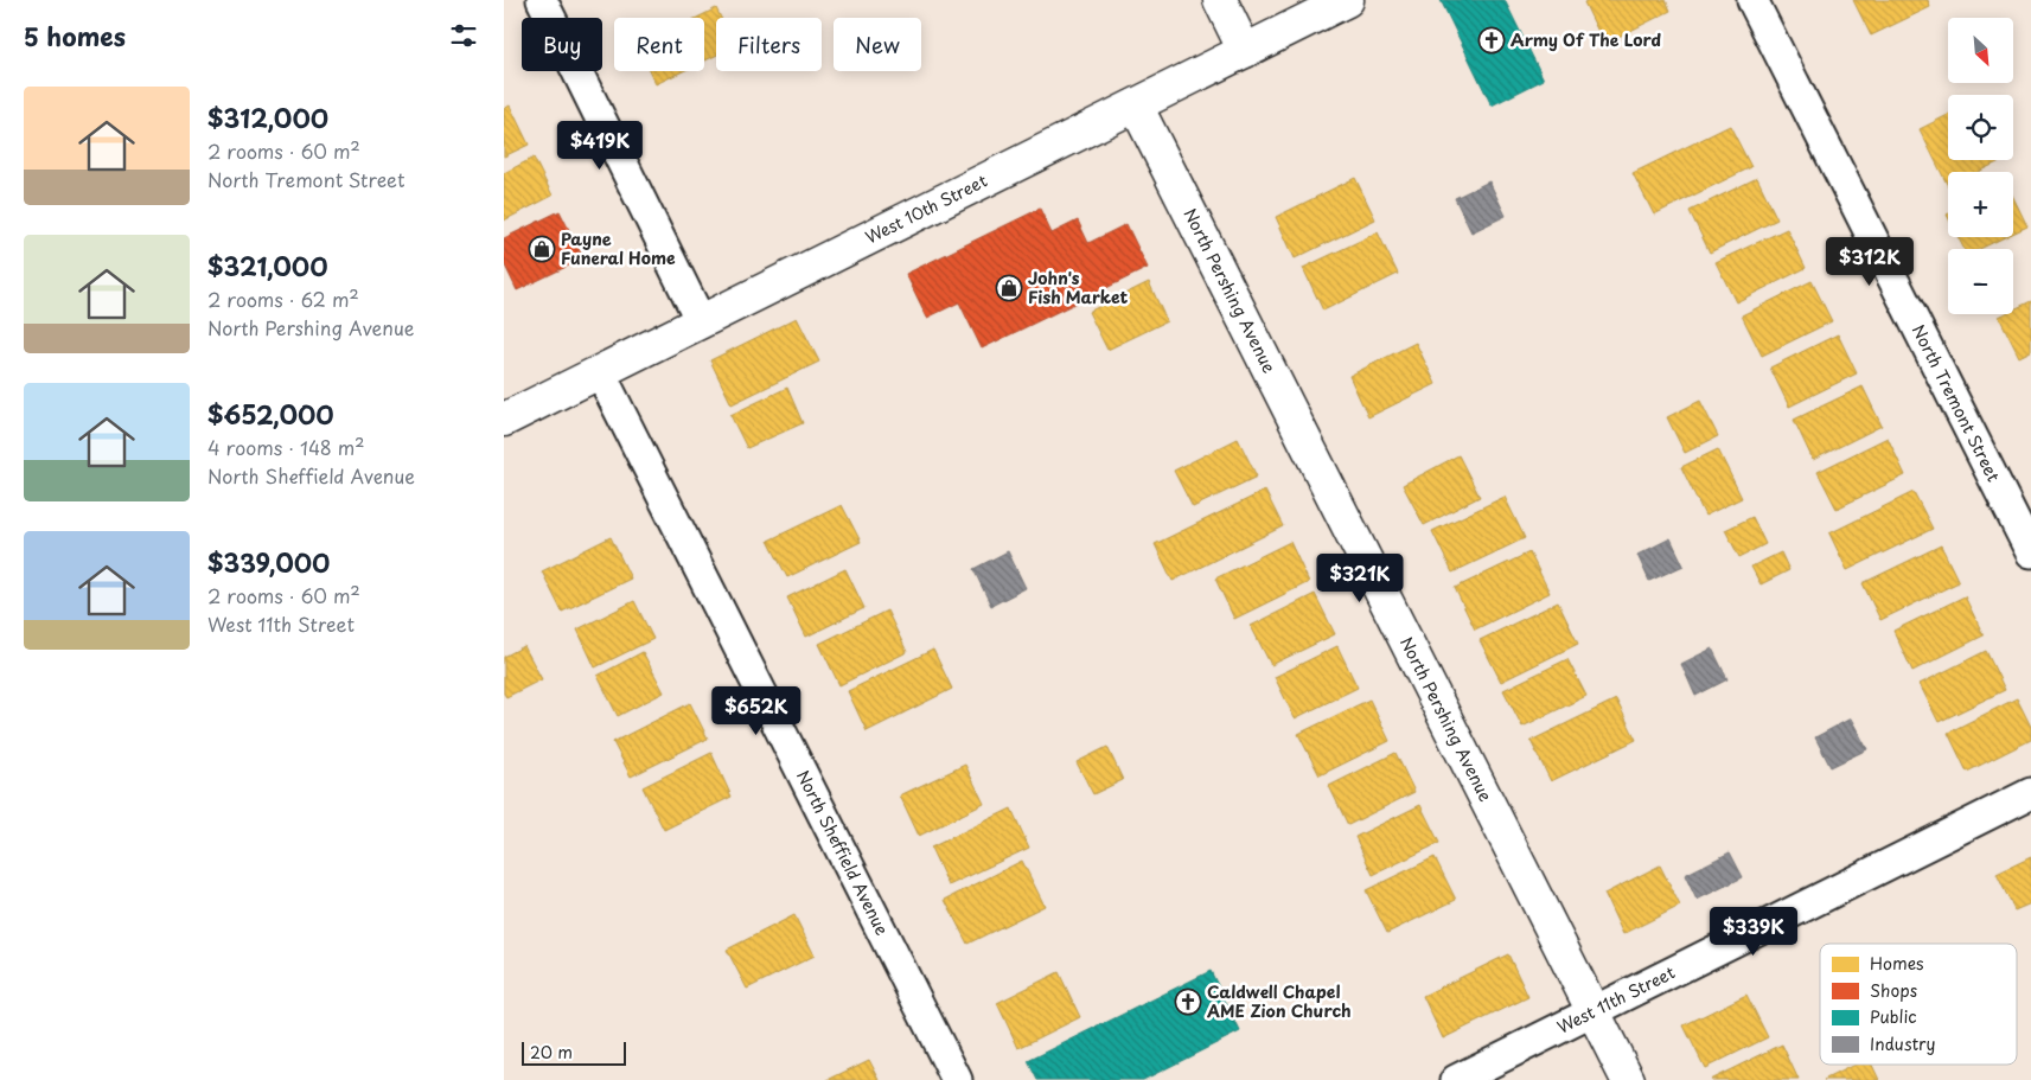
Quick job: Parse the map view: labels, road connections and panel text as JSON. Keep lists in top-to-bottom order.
{
  "streets": {
    "street": [
      "West 10th Street",
      "North Pershing Avenue",
      "North Tremont Street",
      "North Sheffield Avenue",
      "West 11th Street"
    ]
  },
  "crossings": [
    ["West 10th Street", "North Pershing Avenue"],
    ["West 10th Street", "North Sheffield Avenue"],
    ["North Pershing Avenue", "West 11th Street"]
  ],
  "places": {
    "church": ["Army Of The Lord", "Caldwell Chapel AME Zion Church"],
    "shop": ["Payne Funeral Home", "John's Fish Market"]
  },
  "legend": [
    "Homes",
    "Shops",
    "Public",
    "Industry"
  ],
  "scale_bar": "20 m",
  "north": "bottom right",
  "page": {
    "heading": "5 homes",
    "map_buttons": ["+", "−"],
    "chip": [
      "Buy",
      "Rent",
      "Filters",
      "New"
    ],
    "list": [
      {
        "name": "$312,000",
        "note": "2 rooms · 60 m² · North Tremont Street"
      },
      {
        "name": "$321,000",
        "note": "2 rooms · 62 m² · North Pershing Avenue"
      },
      {
        "name": "$652,000",
        "note": "4 rooms · 148 m² · North Sheffield Avenue"
      },
      {
        "name": "$339,000",
        "note": "2 rooms · 60 m² · West 11th Street"
      }
    ],
    "price": [
      "$419K",
      "$312K",
      "$321K",
      "$652K",
      "$339K"
    ],
    "scale": "20 m"
  }
}
